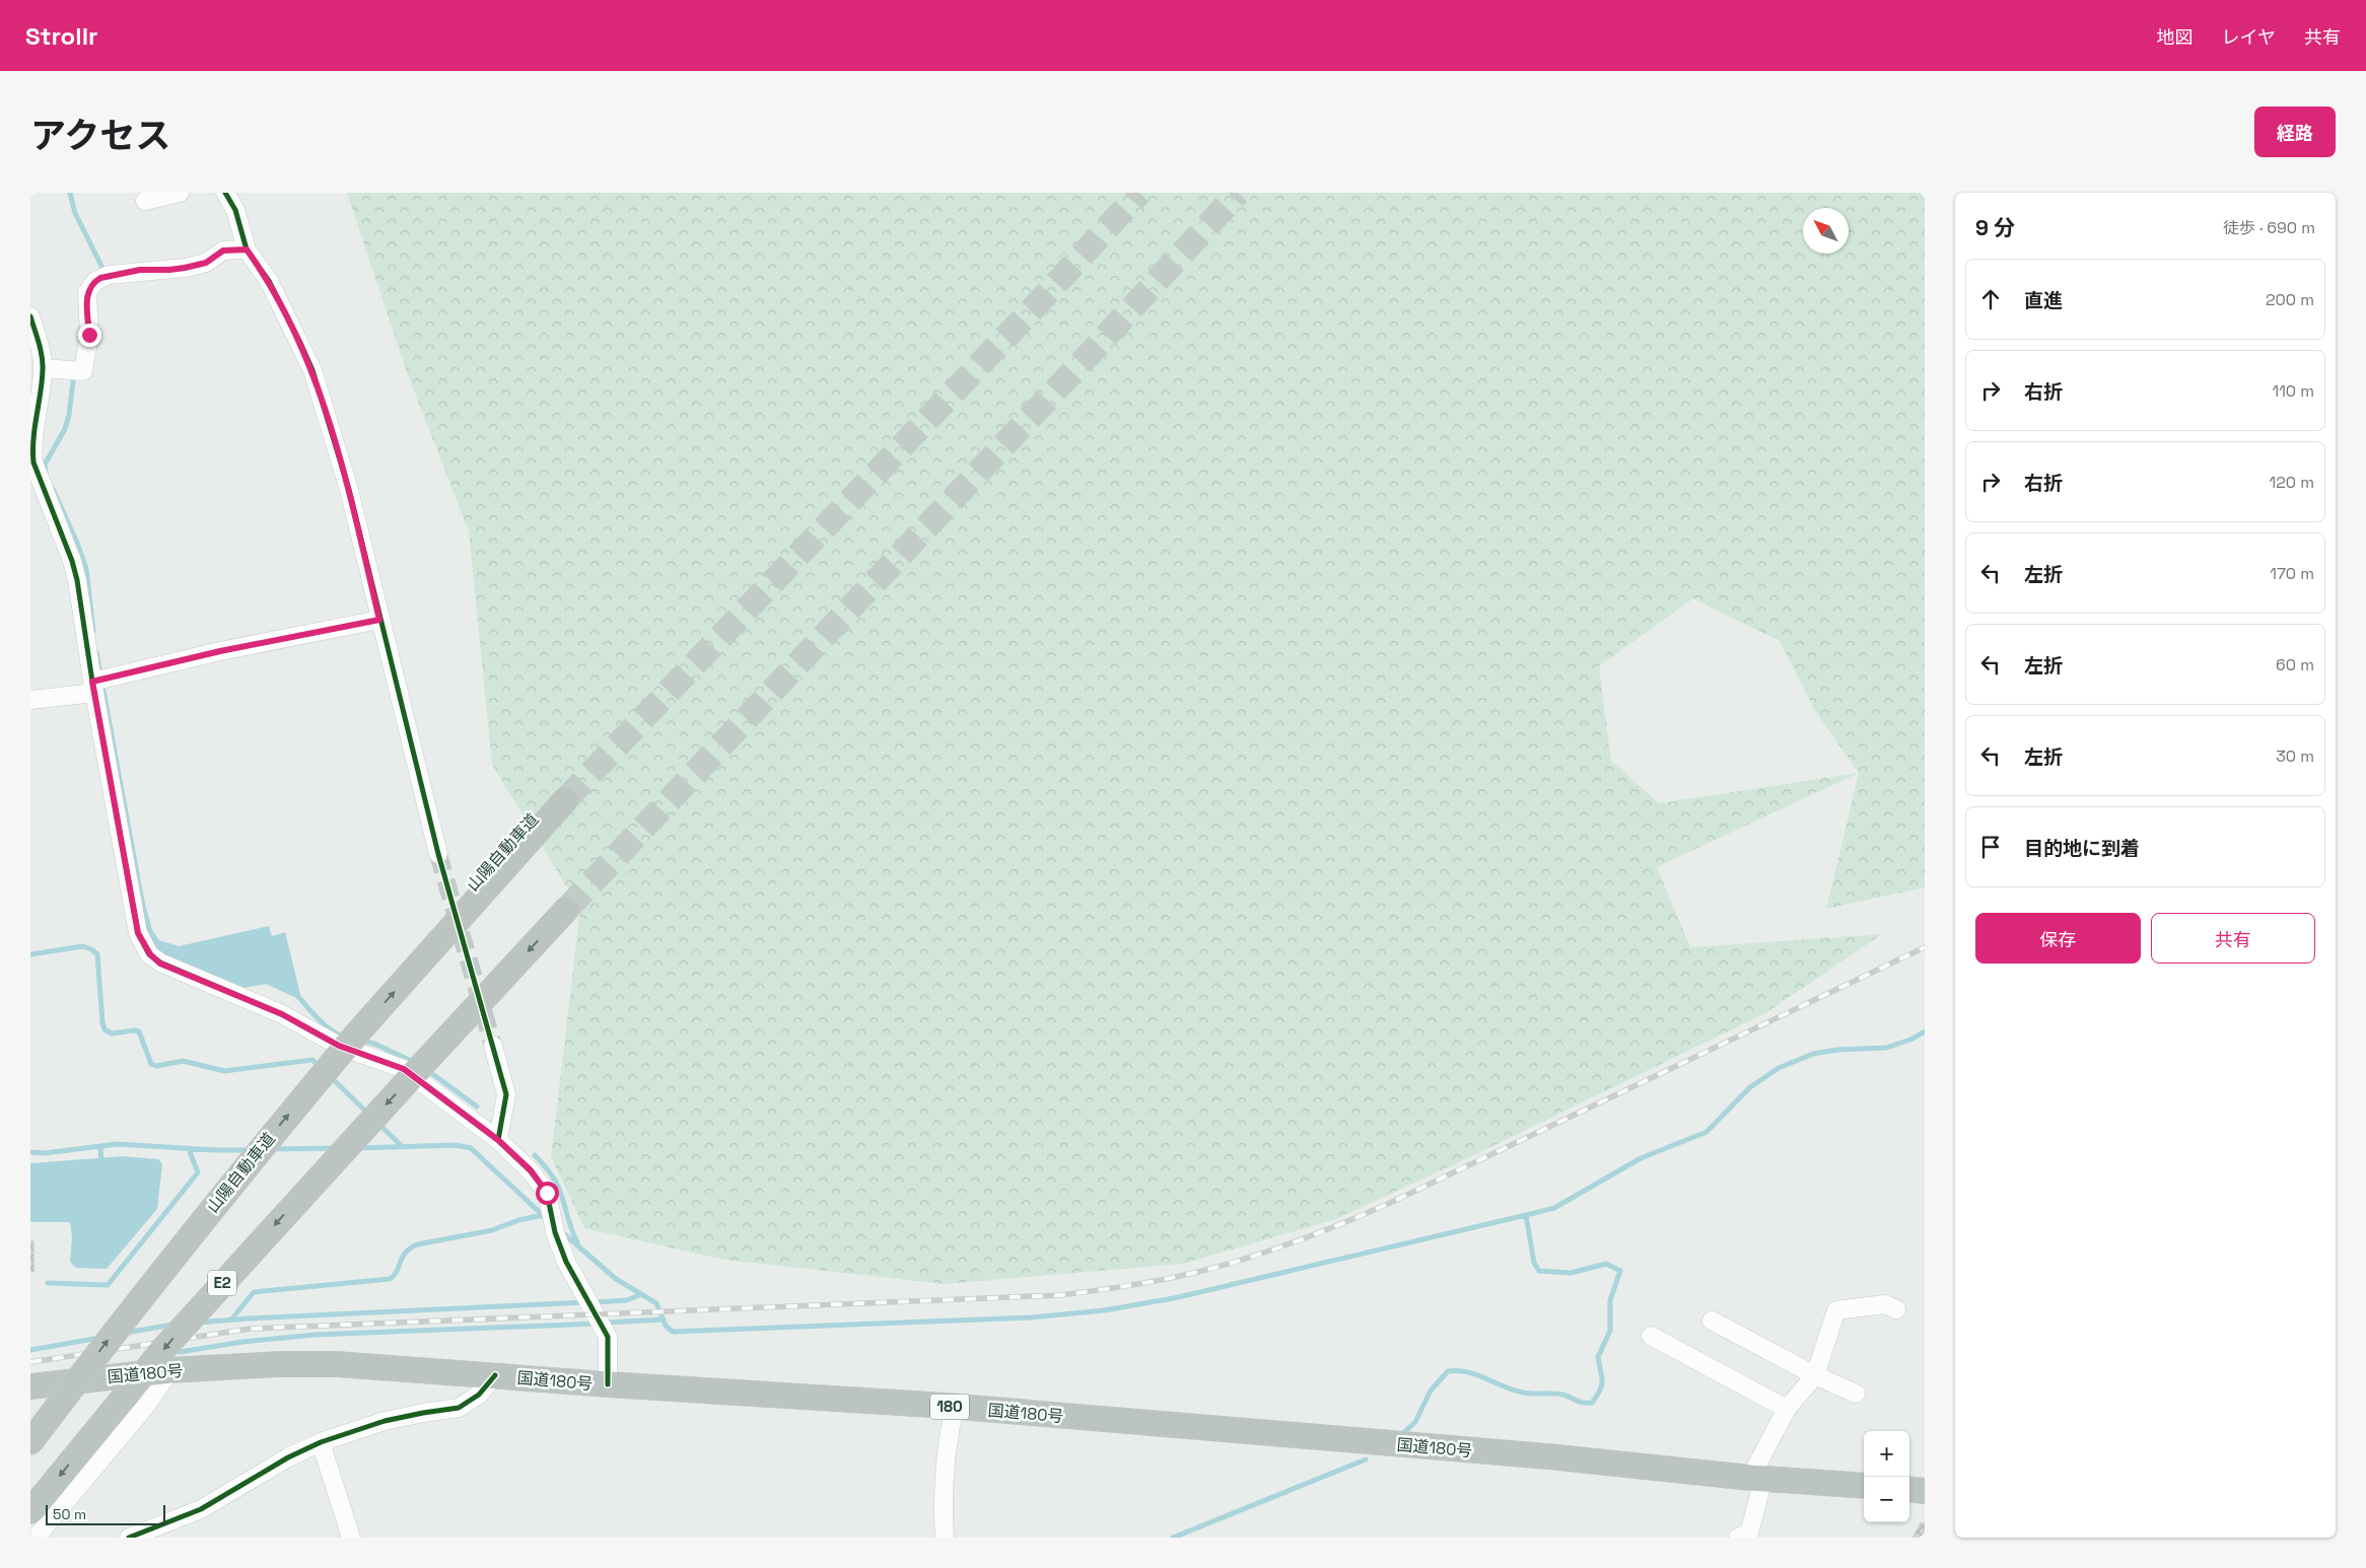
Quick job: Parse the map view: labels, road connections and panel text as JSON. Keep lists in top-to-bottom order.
{
  "streets": {
    "highway": [
      "山陽自動車道",
      "E2",
      "国道180号",
      "180"
    ]
  },
  "scale_bar": "50 m",
  "north": "top left",
  "page": {
    "header": "Strollr",
    "nav": ["地図", "レイヤ", "共有"],
    "title": "アクセス",
    "buttons": [
      "経路",
      ["保存", "共有"]
    ],
    "heading": ["9 分", "徒歩 · 690 m"],
    "list": [
      ["直進", "200 m"],
      ["右折", "110 m"],
      ["右折", "120 m"],
      ["左折", "170 m"],
      ["左折", "60 m"],
      ["左折", "30 m"],
      "目的地に到着"
    ],
    "map_buttons": ["+", "−"],
    "scale": "50 m"
  }
}
